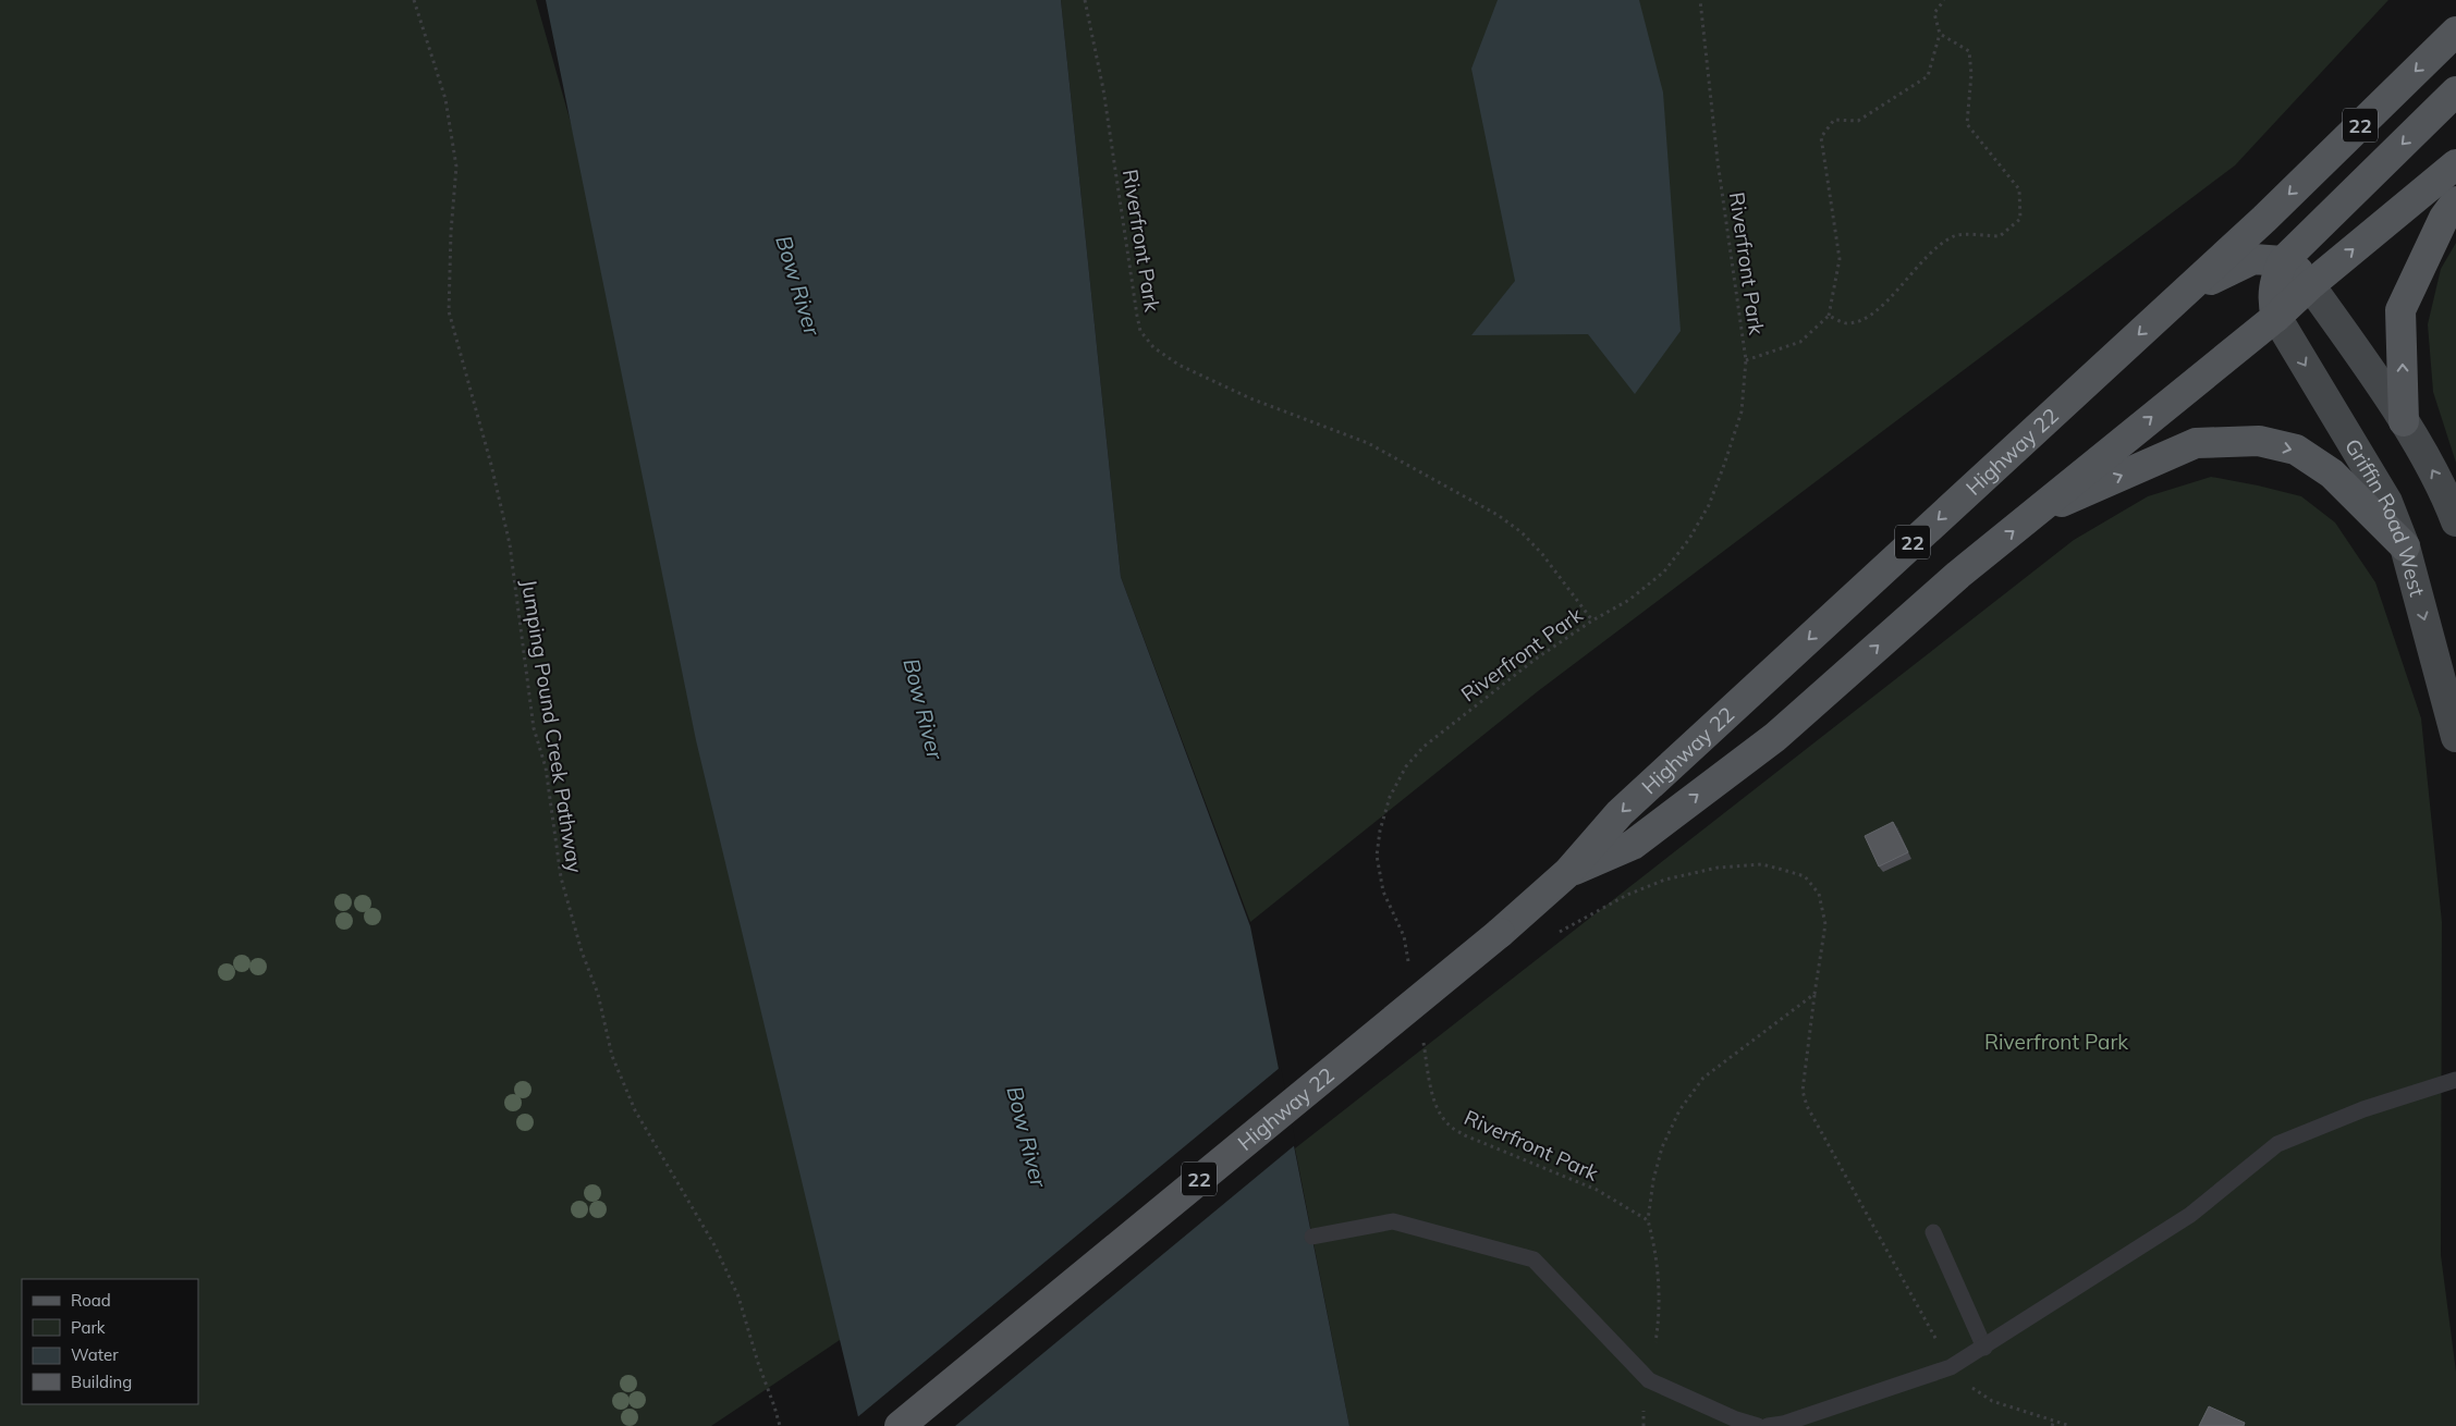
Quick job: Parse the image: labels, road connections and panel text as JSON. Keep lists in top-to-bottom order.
{
  "streets": {
    "main road": ["22", "Highway 22", "Griffin Road West"],
    "path": ["Riverfront Park", "Jumping Pound Creek Pathway"]
  },
  "crossings": [
    ["Highway 22", "Griffin Road West"]
  ],
  "water": ["Bow River"],
  "parks": ["Riverfront Park"],
  "legend": [
    "Road",
    "Park",
    "Water",
    "Building"
  ]
}
